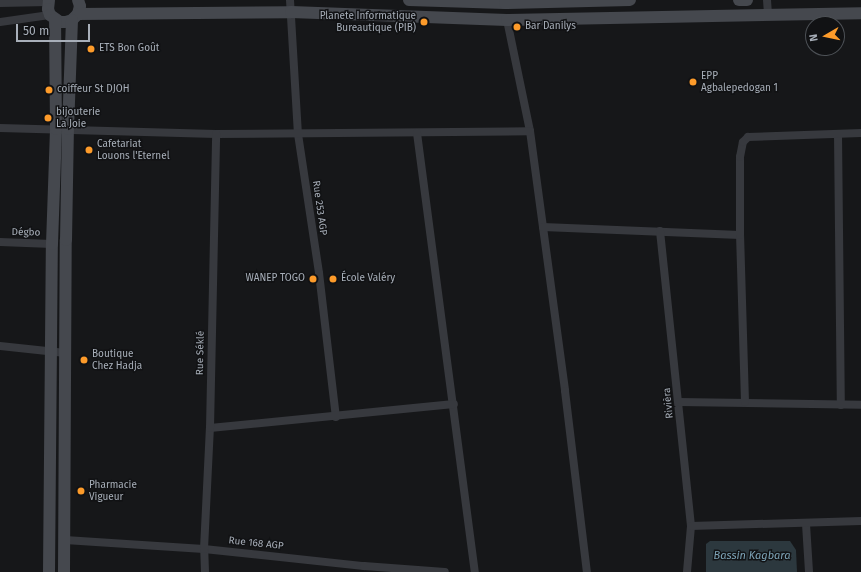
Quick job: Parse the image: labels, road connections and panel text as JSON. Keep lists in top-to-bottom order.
{
  "streets": {
    "street": [
      "Rue 253 AGP",
      "Dégbo",
      "Rue Séklé",
      "Rivièra",
      "Rue 168 AGP"
    ]
  },
  "crossings": [
    ["Rue Séklé", "Rue 168 AGP"]
  ],
  "water": ["Bassin Kagbara"],
  "places": [
    "Planete Informatique Bureautique (PIB)",
    "Bar Danilys",
    "ETS Bon Goût",
    "EPP Agbalepedogan 1",
    "coiffeur St DJOH",
    "bijouterie La Joie",
    "Cafetariat Louons l'Eternel",
    "WANEP TOGO",
    "École Valéry",
    "Boutique Chez Hadja",
    "Pharmacie Vigueur"
  ],
  "scale_bar": "50 m",
  "north": "left"
}
